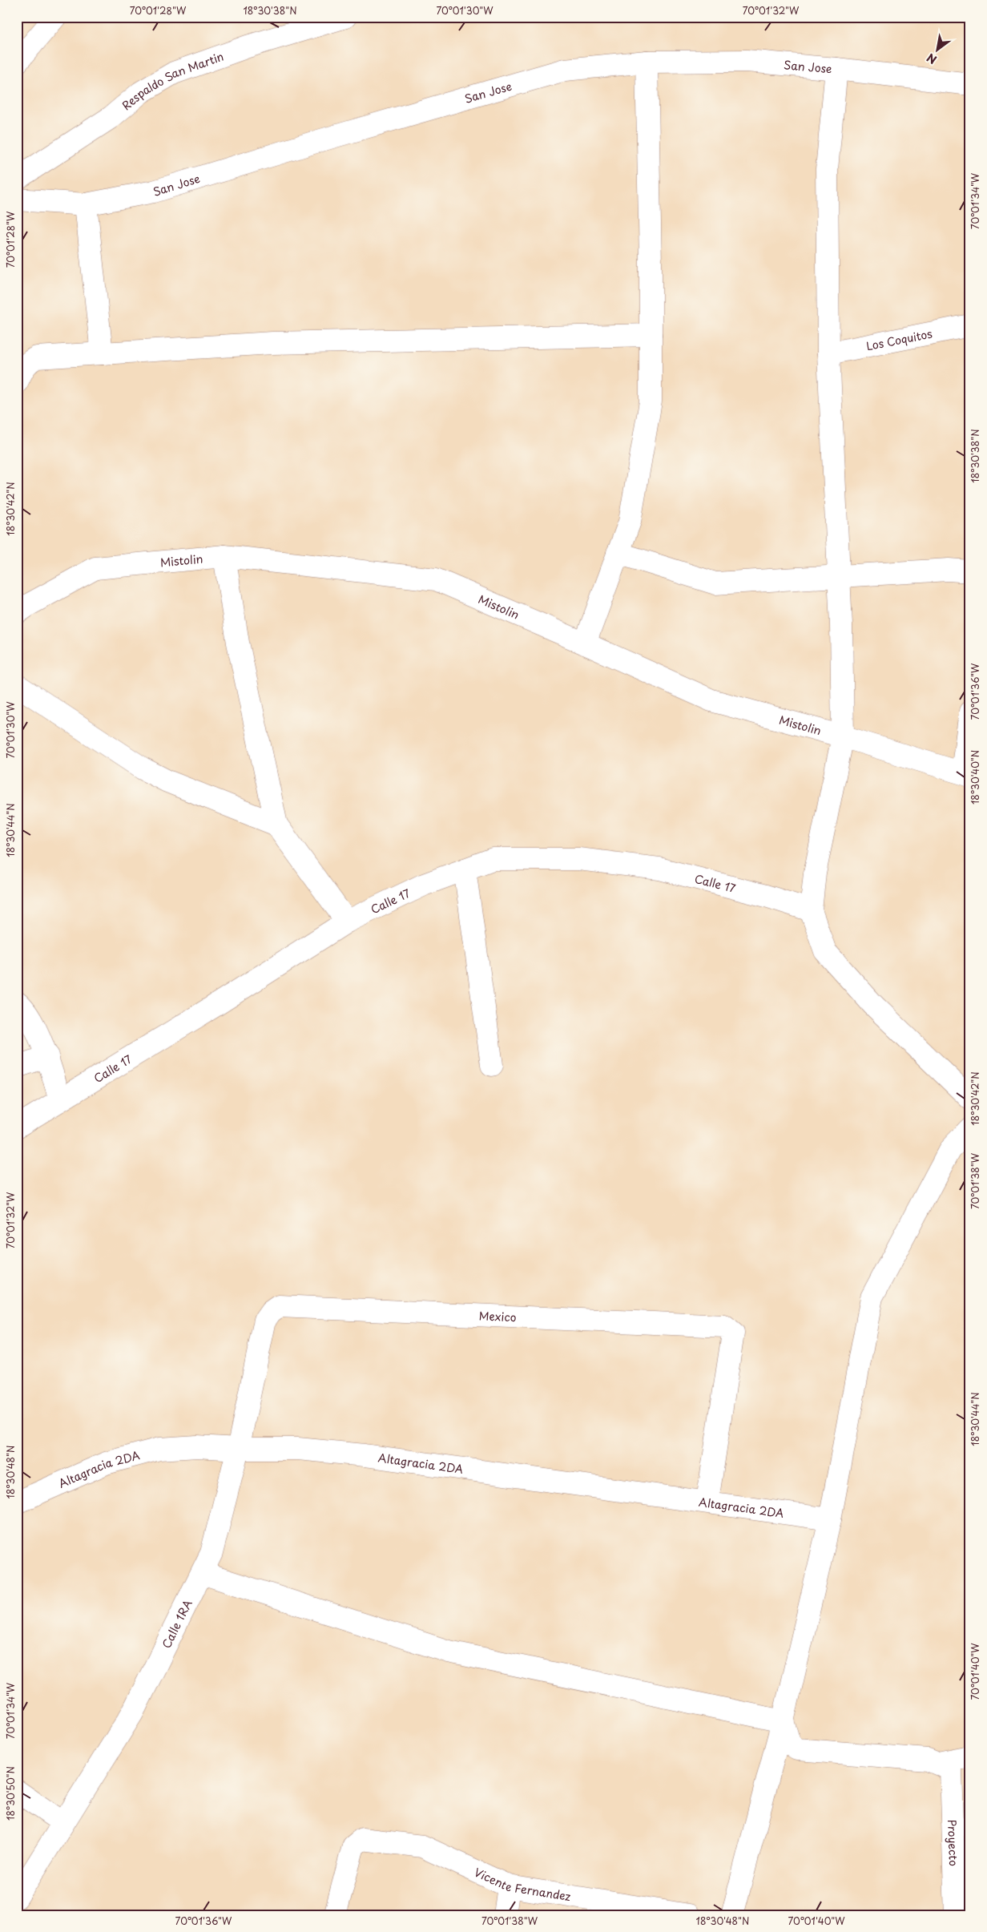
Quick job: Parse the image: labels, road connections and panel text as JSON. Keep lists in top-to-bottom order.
{
  "streets": {
    "street": [
      "San Jose",
      "Respaldo San Martin",
      "Los Coquitos",
      "Mistolin",
      "Calle 17",
      "Mexico",
      "Altagracia 2DA",
      "Calle 1RA",
      "Proyecto",
      "Vicente Fernandez"
    ]
  },
  "crossings": [
    ["Mexico", "Altagracia 2DA"],
    ["Mexico", "Calle 1RA"],
    ["Altagracia 2DA", "Calle 1RA"]
  ],
  "north": "bottom left",
  "coordinates": [
    "70°01'28\"W",
    "18°30'38\"N",
    "70°01'30\"W",
    "70°01'32\"W",
    "70°01'34\"W",
    "18°30'42\"N",
    "70°01'36\"W",
    "18°30'40\"N",
    "18°30'44\"N",
    "70°01'38\"W",
    "18°30'48\"N",
    "70°01'40\"W",
    "18°30'50\"N"
  ]
}
